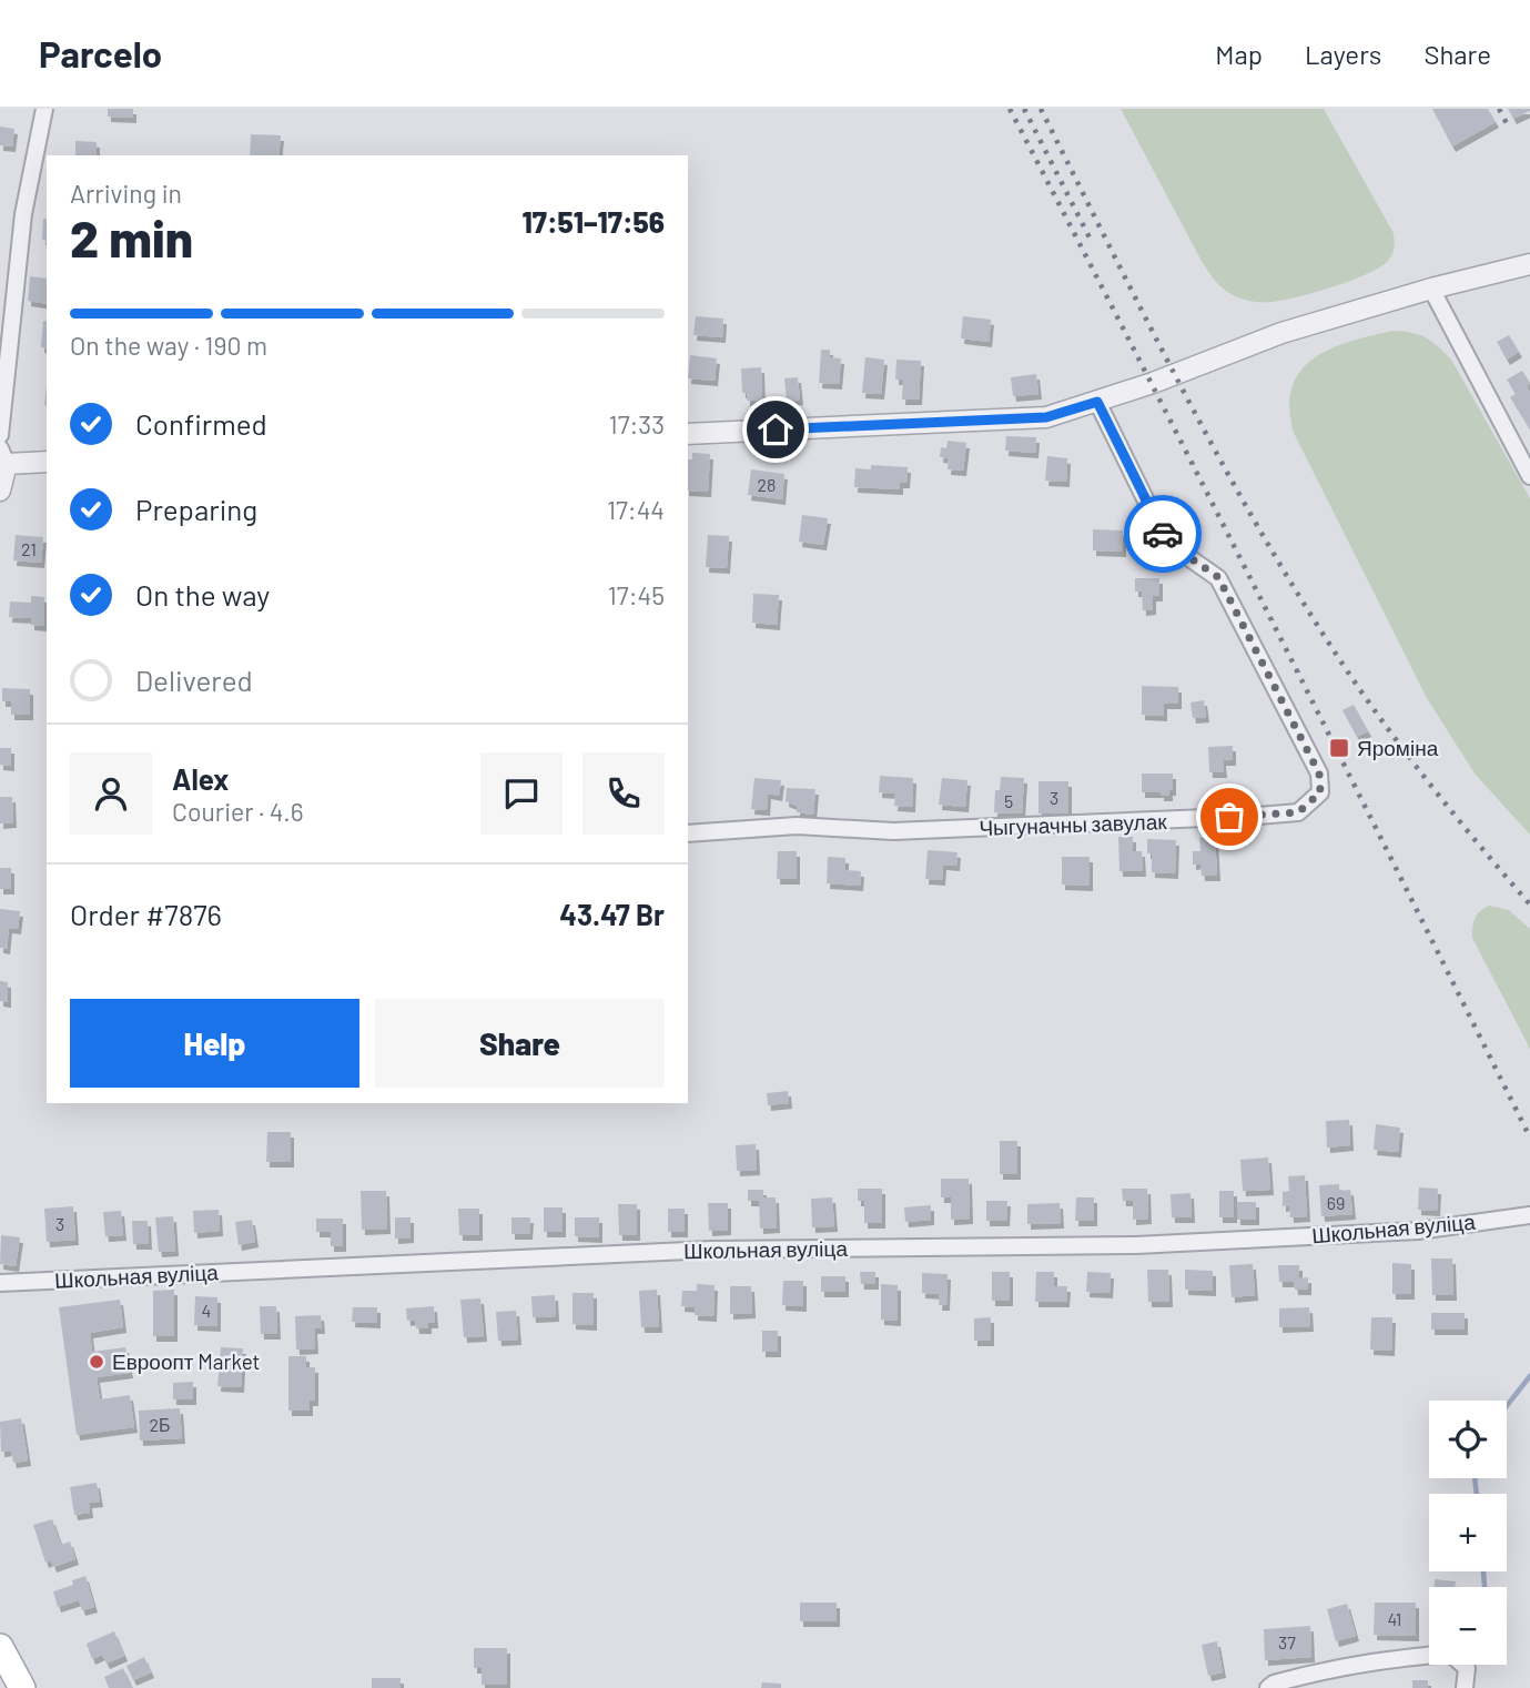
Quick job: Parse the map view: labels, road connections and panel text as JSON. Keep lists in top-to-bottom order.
{
  "streets": {
    "street": ["Чыгуначны завулак", "Школьная вуліца"]
  },
  "places": {
    "transit": ["Яроміна"],
    "other": ["Евроопт Market"]
  },
  "house_numbers": [
    "28",
    "21",
    "3",
    "5",
    "69",
    "3",
    "4",
    "2Б",
    "41",
    "37"
  ],
  "page": {
    "header": "Parcelo",
    "nav": ["Map", "Layers", "Share"],
    "heading": ["2 min", "Arriving in", "17:51–17:56"],
    "panel": [
      "Alex",
      "Courier · 4.6",
      "Order #7876",
      "43.47 Br"
    ],
    "bar": "On the way · 190 m",
    "list": [
      ["Confirmed", "17:33"],
      ["Preparing", "17:44"],
      ["On the way", "17:45"],
      "Delivered"
    ],
    "buttons": ["Help", "Share"],
    "map_buttons": ["+", "−"]
  }
}
